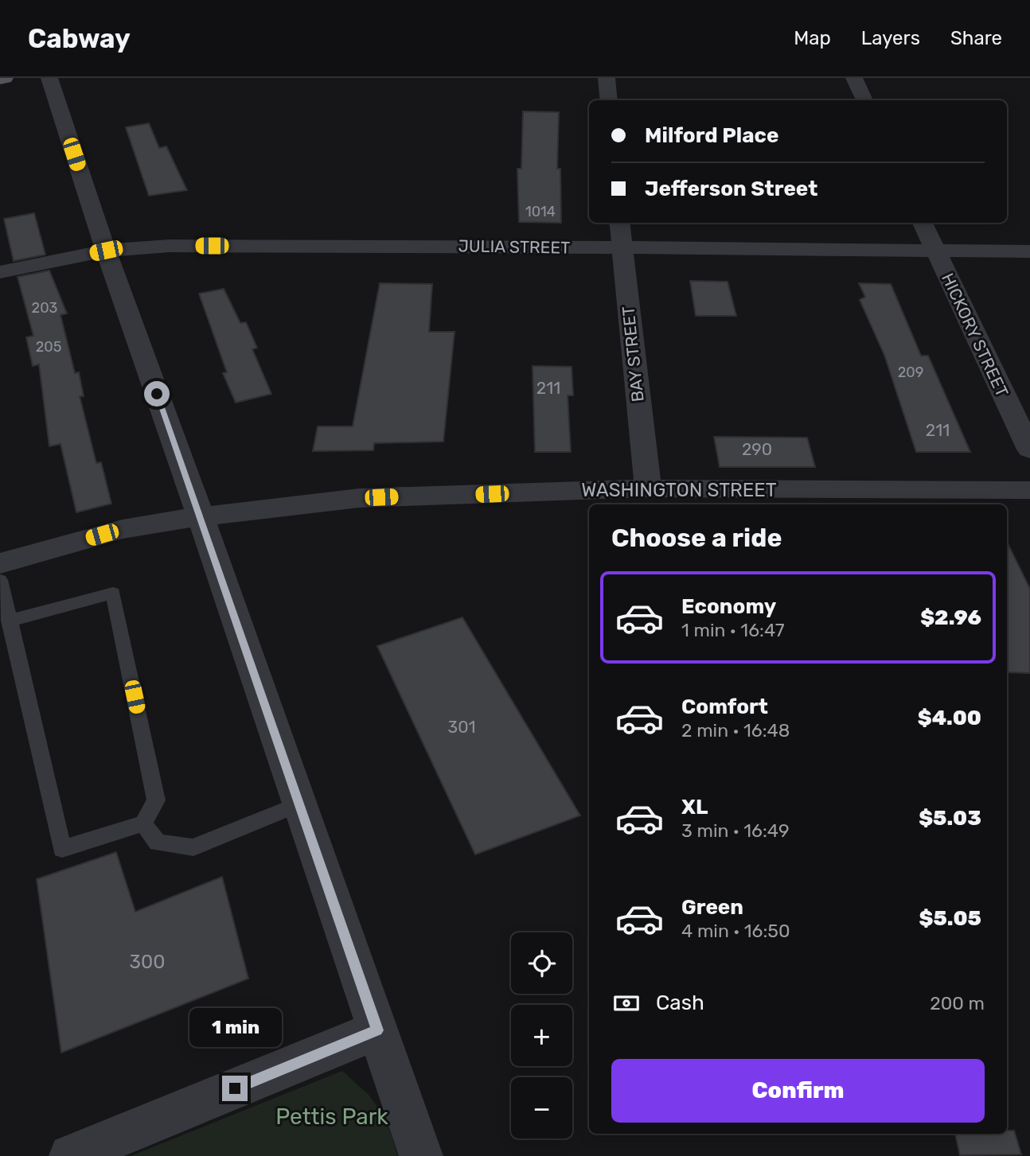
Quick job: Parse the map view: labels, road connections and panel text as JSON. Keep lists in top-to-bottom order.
{
  "streets": {
    "street": [
      "JULIA STREET",
      "HICKORY STREET",
      "BAY STREET",
      "WASHINGTON STREET"
    ]
  },
  "crossings": [
    ["JULIA STREET", "HICKORY STREET"],
    ["JULIA STREET", "BAY STREET"],
    ["BAY STREET", "WASHINGTON STREET"]
  ],
  "parks": ["Pettis Park"],
  "house_numbers": [
    "1014",
    "203",
    "205",
    "209",
    "211",
    "211",
    "290",
    "301",
    "300"
  ],
  "page": {
    "header": "Cabway",
    "nav": ["Map", "Layers", "Share"],
    "banner": ["Milford Place", "Jefferson Street"],
    "heading": "Choose a ride",
    "list": [
      {
        "name": "Economy",
        "note": "1 min · 16:47",
        "value": "$2.96"
      },
      {
        "name": "Comfort",
        "note": "2 min · 16:48",
        "value": "$4.00"
      },
      {
        "name": "XL",
        "note": "3 min · 16:49",
        "value": "$5.03"
      },
      {
        "name": "Green",
        "note": "4 min · 16:50",
        "value": "$5.05"
      }
    ],
    "map_buttons": ["+", "−"],
    "pay": ["Cash", "200 m"],
    "bubble": "1 min",
    "buttons": "Confirm"
  }
}
